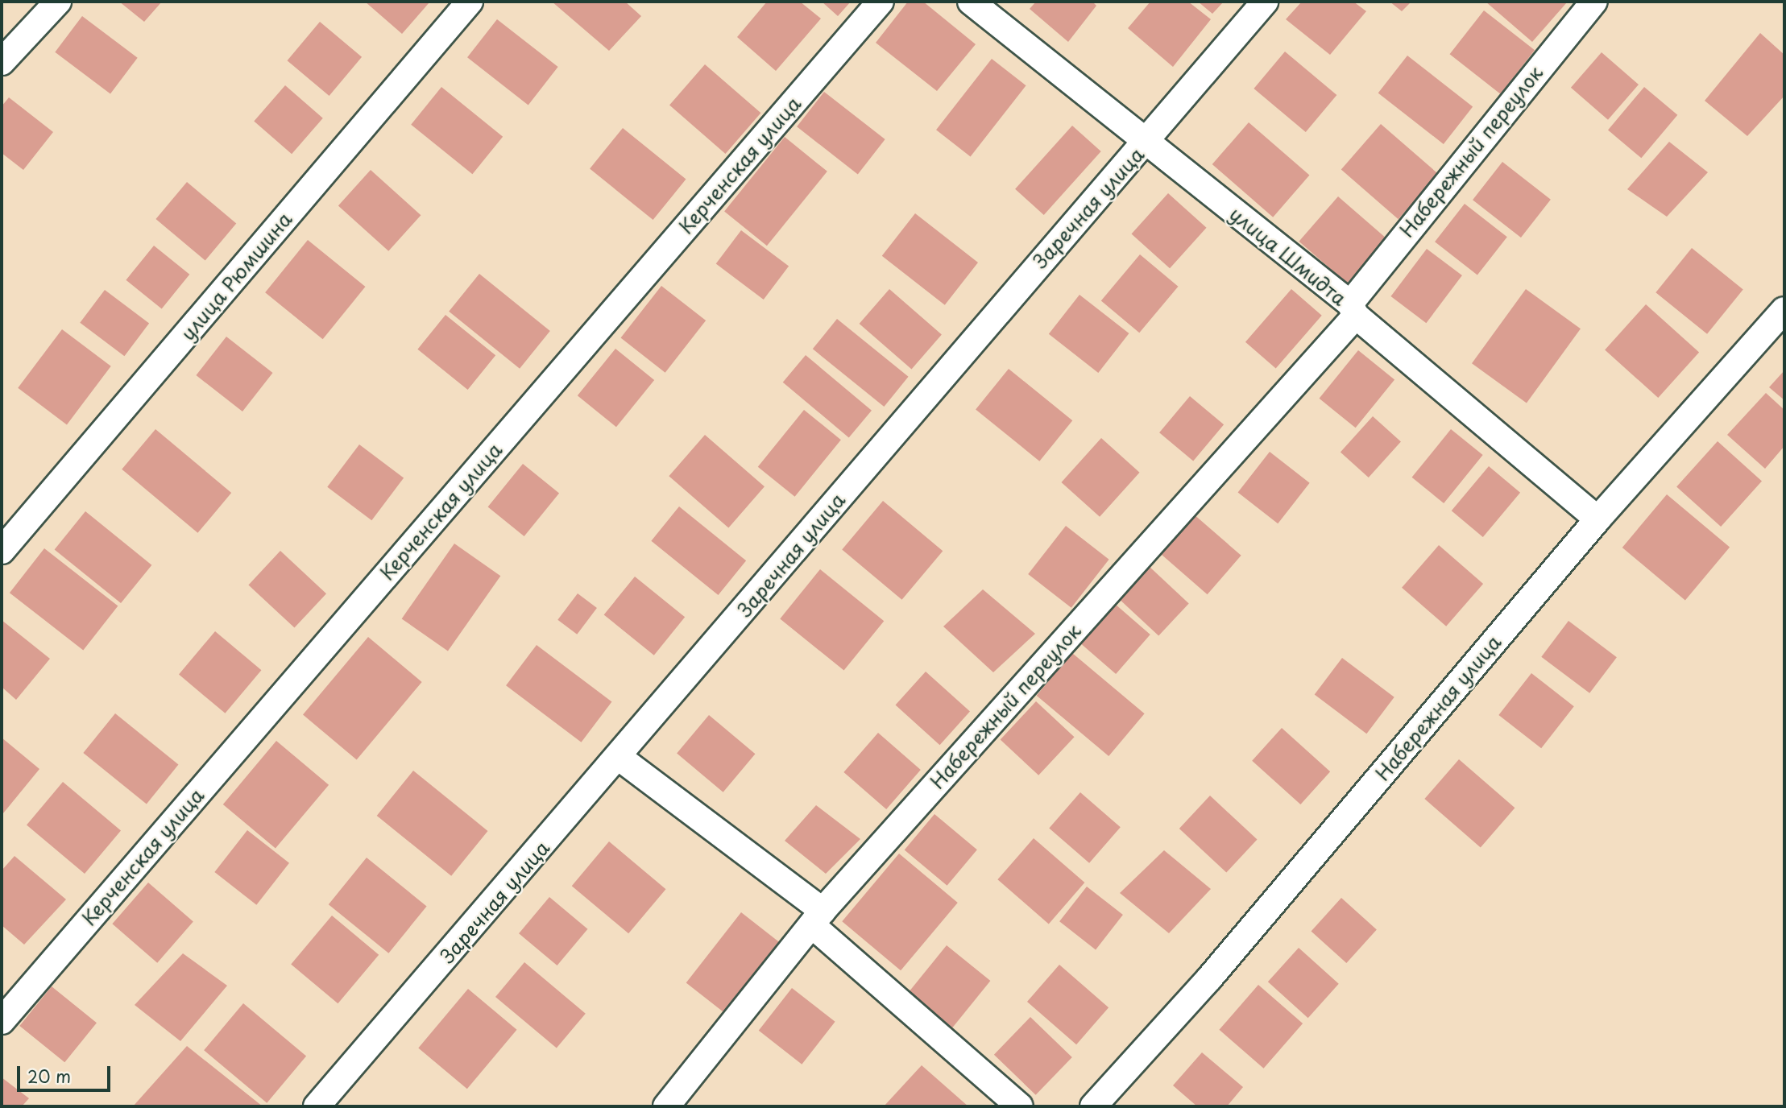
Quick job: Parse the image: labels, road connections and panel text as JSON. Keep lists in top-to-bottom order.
{
  "streets": {
    "street": [
      "Набережный переулок",
      "Керченская улица",
      "Заречная улица",
      "улица Шмидта",
      "улица Рюмшина",
      "Набережная улица"
    ]
  },
  "crossings": [
    ["Набережный переулок", "улица Шмидта"],
    ["Заречная улица", "улица Шмидта"],
    ["улица Шмидта", "Набережная улица"]
  ],
  "scale_bar": "20 m"
}
